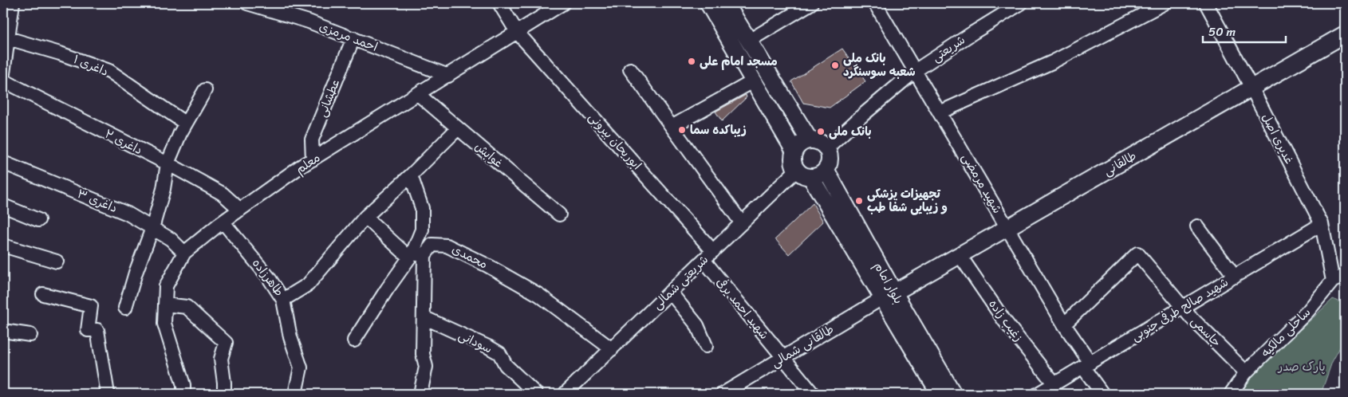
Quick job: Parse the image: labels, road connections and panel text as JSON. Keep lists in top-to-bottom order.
{
  "streets": {
    "main road": ["طالقانی", "بلوار امام"],
    "street": [
      "احمد مرمزی",
      "شریعتی",
      "داغری ۱",
      "عطشانی",
      "غدیری اصل",
      "ابوریحان بیرونی",
      "داغری ۲",
      "غوابش",
      "معلم",
      "شهید مرمضی",
      "داغری ۳",
      "محمدی",
      "طاهرزاده",
      "شریعتی شمالی",
      "شهید احمد یرفی",
      "شهید صالح طرفی جنوبی",
      "زغیب زاده",
      "جاسمی",
      "ساحلی مالکیه",
      "سودانی",
      "طالقانی شمالی"
    ]
  },
  "crossings": [
    ["احمد مرمزی", "عطشانی"],
    ["احمد مرمزی", "معلم"],
    ["شریعتی", "شهید مرمضی"],
    ["شریعتی", "شریعتی شمالی"],
    ["شریعتی", "بلوار امام"],
    ["عطشانی", "معلم"],
    ["غدیری اصل", "طالقانی"],
    ["غدیری اصل", "شهید صالح طرفی جنوبی"],
    ["غدیری اصل", "ساحلی مالکیه"],
    ["ابوریحان بیرونی", "معلم"],
    ["ابوریحان بیرونی", "شریعتی شمالی"],
    ["ابوریحان بیرونی", "شهید احمد یرفی"],
    ["داغری ۲", "معلم"],
    ["غوابش", "معلم"],
    ["غوابش", "طاهرزاده"],
    ["معلم", "داغری ۳"],
    ["معلم", "طاهرزاده"],
    ["طالقانی", "شهید مرمضی"],
    ["طالقانی", "بلوار امام"],
    ["طالقانی", "زغیب زاده"],
    ["طالقانی", "طالقانی شمالی"],
    ["شهید مرمضی", "شهید صالح طرفی جنوبی"],
    ["شهید مرمضی", "جاسمی"],
    ["محمدی", "شریعتی شمالی"],
    ["شریعتی شمالی", "بلوار امام"],
    ["شریعتی شمالی", "شهید احمد یرفی"],
    ["بلوار امام", "طالقانی شمالی"],
    ["شهید احمد یرفی", "طالقانی شمالی"],
    ["شهید صالح طرفی جنوبی", "زغیب زاده"],
    ["شهید صالح طرفی جنوبی", "جاسمی"],
    ["جاسمی", "ساحلی مالکیه"]
  ],
  "parks": ["پارک صدر"],
  "places": [
    "مسجد امام علی",
    "بانک ملی شعبه سوسنگرد",
    "زیباکده سما",
    "بانک ملی",
    "تجهیزات پزشکی و زیبایی شفا طب"
  ],
  "scale_bar": "50 m"
}
